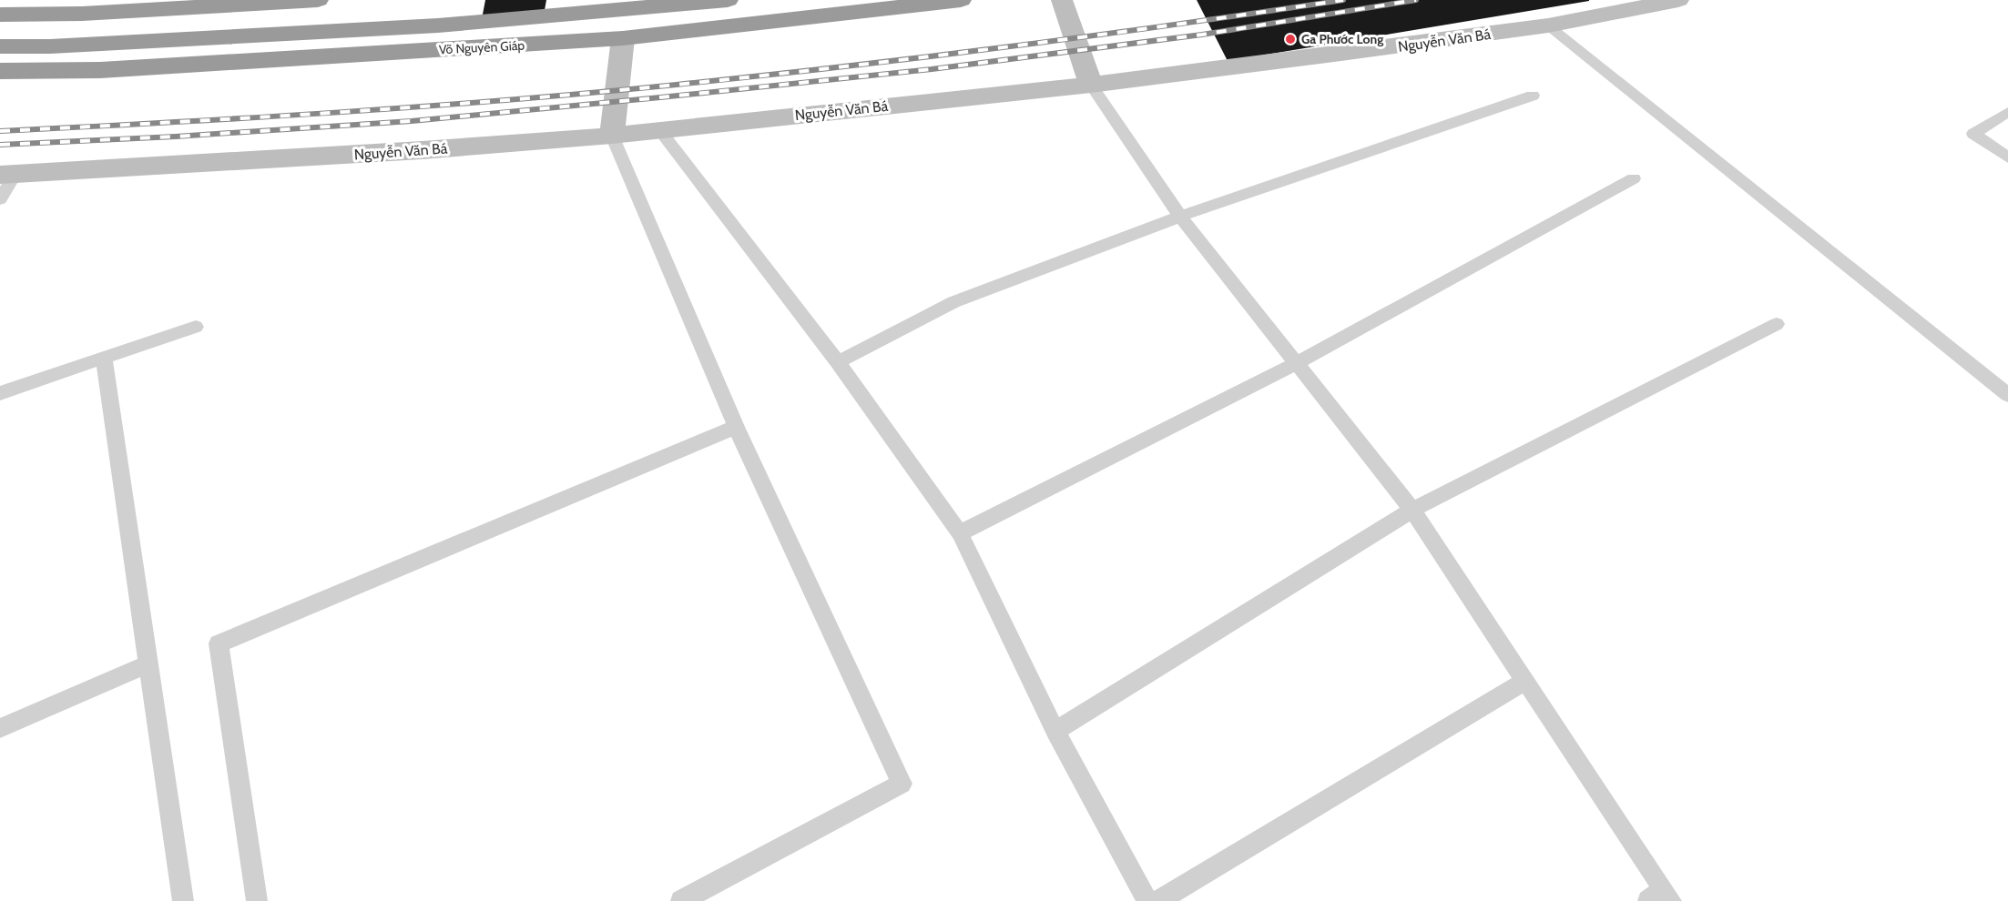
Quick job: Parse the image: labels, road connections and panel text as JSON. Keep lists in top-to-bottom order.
{
  "streets": {
    "highway": ["Võ Nguyên Giáp"],
    "main road": ["Nguyễn Văn Bá"]
  },
  "places": ["Ga Phước Long"]
}
